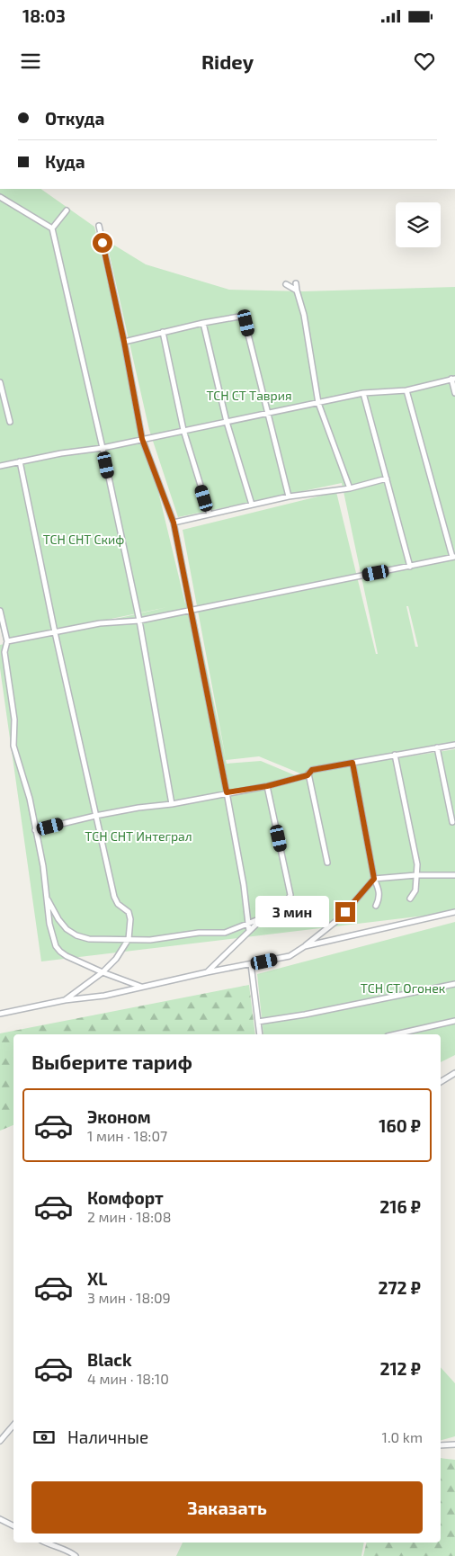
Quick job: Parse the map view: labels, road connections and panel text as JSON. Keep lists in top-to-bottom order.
{
  "parks": [
    "ТСН СТ Таврия",
    "ТСН СНТ Скиф",
    "ТСН СНТ Интеграл",
    "ТСН СТ Огонек"
  ],
  "page": {
    "status": "18:03",
    "header": "Ridey",
    "banner": ["Откуда", "Куда"],
    "bubble": "3 мин",
    "heading": "Выберите тариф",
    "list": [
      {
        "name": "Эконом",
        "note": "1 мин · 18:07",
        "value": "160 ₽"
      },
      {
        "name": "Комфорт",
        "note": "2 мин · 18:08",
        "value": "216 ₽"
      },
      {
        "name": "XL",
        "note": "3 мин · 18:09",
        "value": "272 ₽"
      },
      {
        "name": "Black",
        "note": "4 мин · 18:10",
        "value": "212 ₽"
      }
    ],
    "pay": ["Наличные", "1.0 km"],
    "buttons": "Заказать"
  }
}
